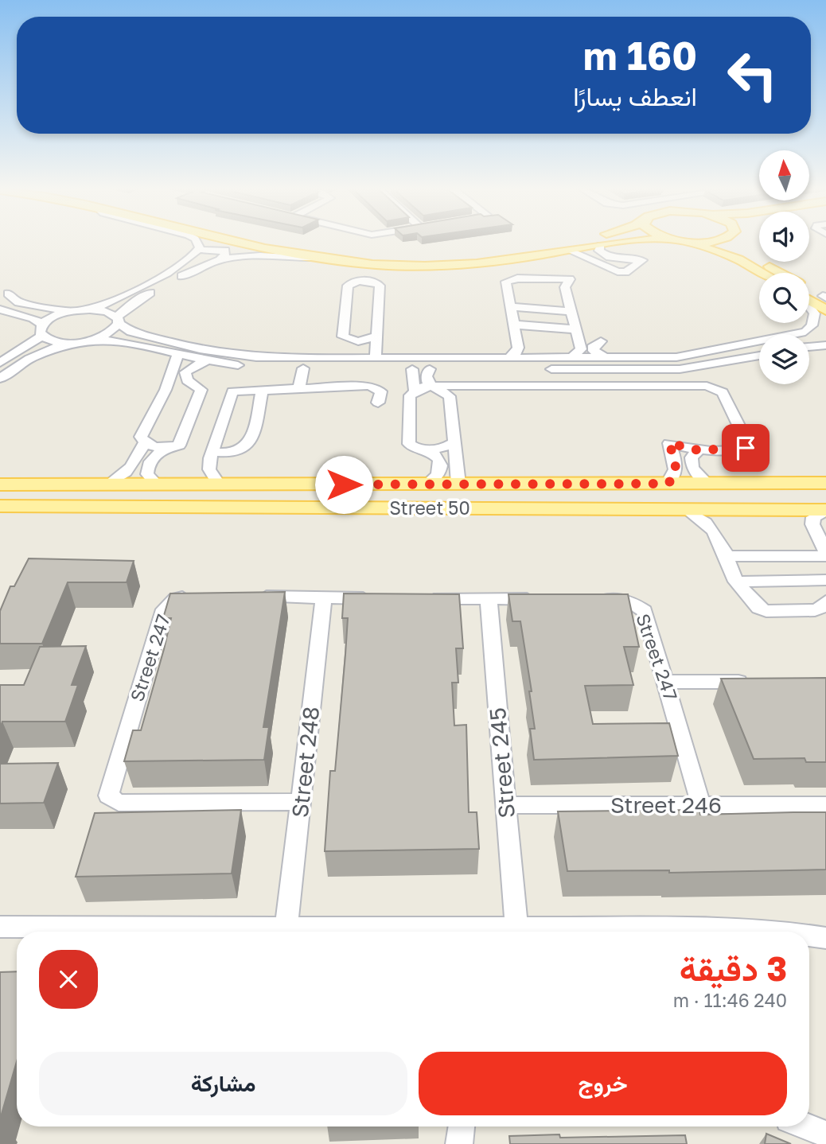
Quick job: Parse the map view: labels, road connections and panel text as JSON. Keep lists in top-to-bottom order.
{
  "streets": {
    "main road": ["Street 50"],
    "street": [
      "Street 247",
      "Street 248",
      "Street 245",
      "Street 246"
    ]
  },
  "crossings": [
    ["Street 247", "Street 248"],
    ["Street 247", "Street 246"],
    ["Street 245", "Street 246"]
  ],
  "north": "top",
  "page": {
    "turn": ["160 m", "انعطف يسارًا"],
    "heading": ["3 دقيقة", "240 m · 11:46"],
    "buttons": ["خروج", "مشاركة"]
  }
}
